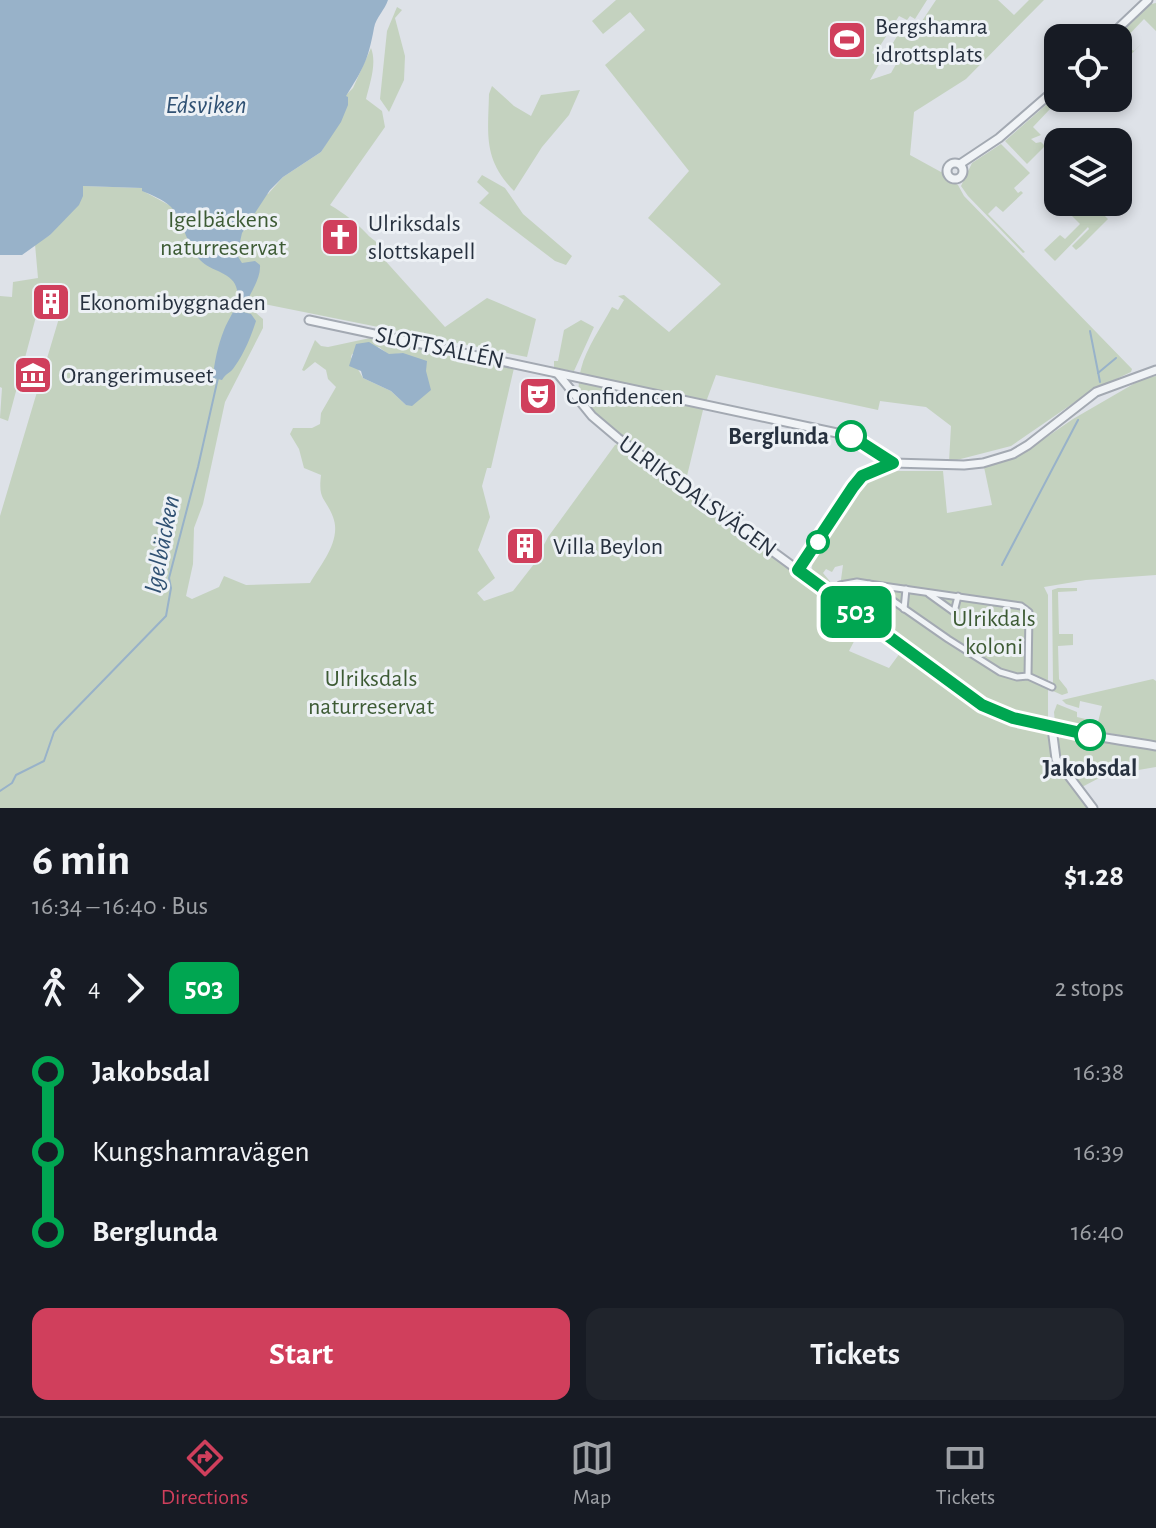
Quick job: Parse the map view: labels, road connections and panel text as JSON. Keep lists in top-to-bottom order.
{
  "streets": {
    "street": ["SLOTTSALLÉN", "ULRIKSDALSVÄGEN"]
  },
  "crossings": [
    ["SLOTTSALLÉN", "ULRIKSDALSVÄGEN"]
  ],
  "water": ["Edsviken", "Igelbäcken"],
  "parks": ["Igelbäckens naturreservat", "Ulrikdals koloni", "Ulriksdals naturreservat"],
  "places": {
    "sports": ["Bergshamra idrottsplats"],
    "church": ["Ulriksdals slottskapell"],
    "building": ["Ekonomibyggnaden", "Villa Beylon"],
    "museum": ["Orangerimuseet"],
    "theatre": ["Confidencen"],
    "other": ["Berglunda", "Jakobsdal"]
  },
  "lines": ["bus line 503"],
  "page": {
    "on_map": "503",
    "heading": ["6 min", "16:34 – 16:40 · Bus", "$1.28"],
    "legs": ["4", "503", "2 stops"],
    "list": [
      {
        "name": "Jakobsdal",
        "value": "16:38"
      },
      {
        "name": "Kungshamravägen",
        "value": "16:39"
      },
      {
        "name": "Berglunda",
        "value": "16:40"
      }
    ],
    "buttons": ["Start", "Tickets"],
    "tabs": ["Directions", "Map", "Tickets"]
  }
}
